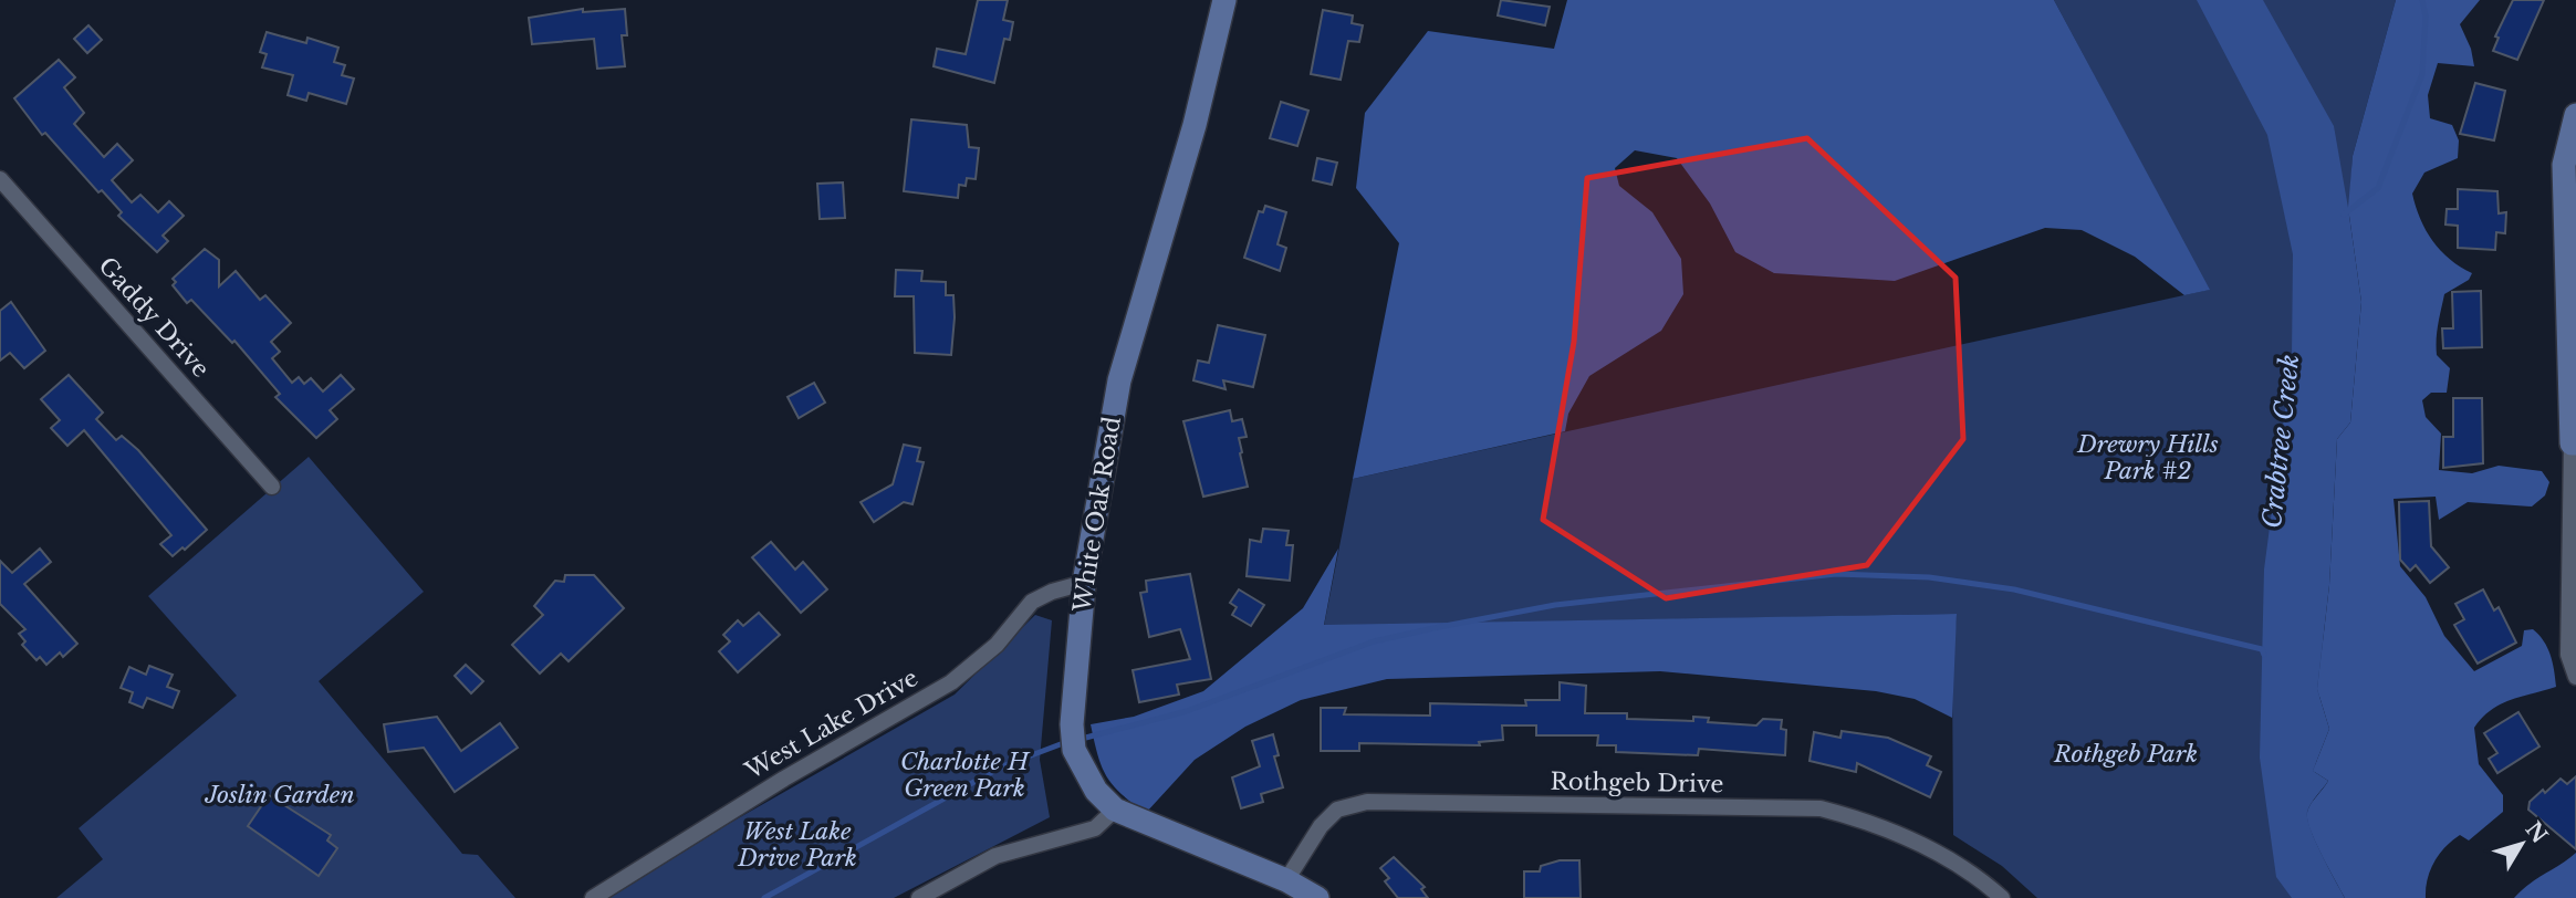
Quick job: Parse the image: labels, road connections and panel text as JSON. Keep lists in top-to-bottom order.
{
  "streets": {
    "street": [
      "Gaddy Drive",
      "White Oak Road",
      "West Lake Drive",
      "Rothgeb Drive"
    ]
  },
  "crossings": [
    ["White Oak Road", "West Lake Drive"],
    ["White Oak Road", "Rothgeb Drive"]
  ],
  "water": ["Crabtree Creek"],
  "parks": [
    "Drewry Hills Park #2",
    "Rothgeb Park",
    "Charlotte H Green Park",
    "Joslin Garden",
    "West Lake Drive Park"
  ],
  "north": "top right"
}
